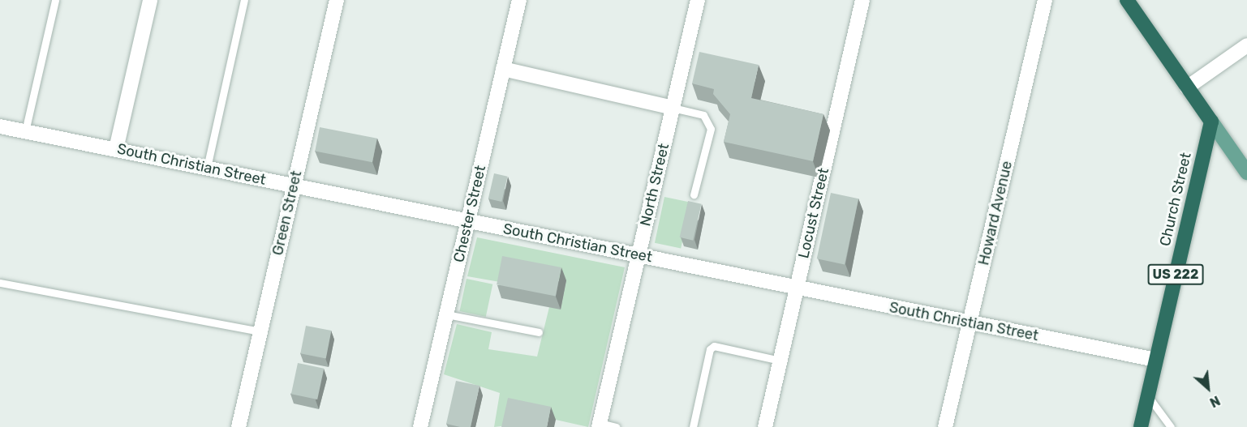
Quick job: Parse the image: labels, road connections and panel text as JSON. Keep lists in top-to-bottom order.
{
  "streets": {
    "highway": ["Church Street", "US 222"],
    "street": [
      "South Christian Street",
      "North Street",
      "Green Street",
      "Locust Street",
      "Howard Avenue",
      "Chester Street"
    ]
  },
  "crossings": [
    ["South Christian Street", "North Street"],
    ["South Christian Street", "Church Street"],
    ["South Christian Street", "Green Street"],
    ["South Christian Street", "Locust Street"],
    ["South Christian Street", "Howard Avenue"],
    ["South Christian Street", "Chester Street"]
  ],
  "north": "bottom right"
}
